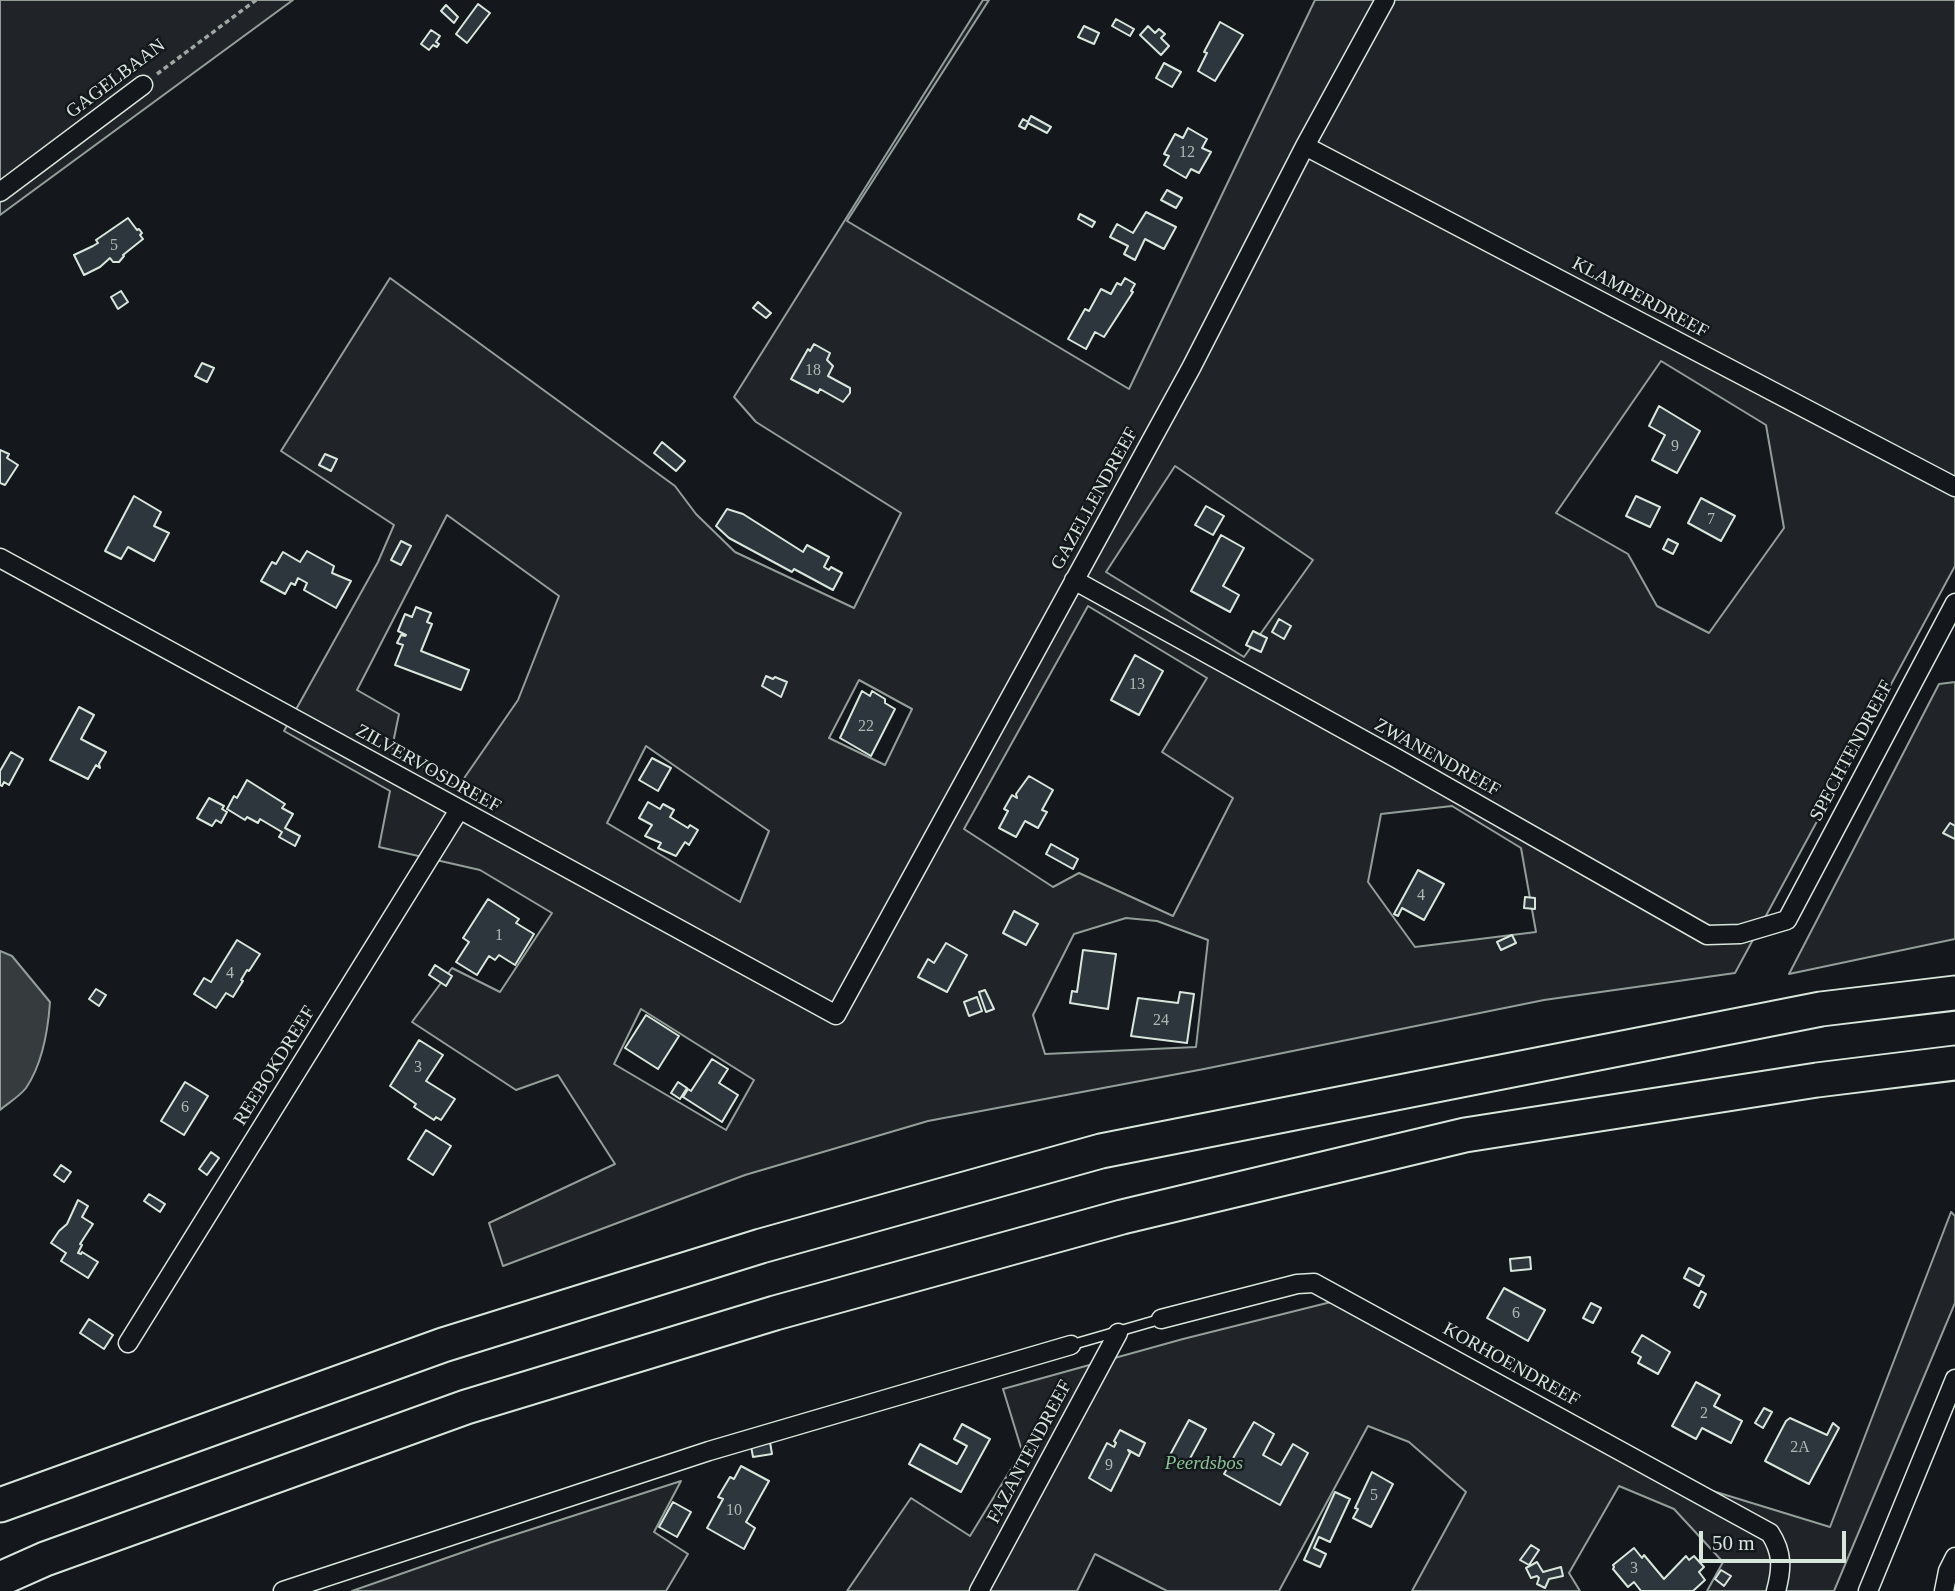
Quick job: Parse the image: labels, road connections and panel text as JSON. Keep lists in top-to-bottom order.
{
  "streets": {
    "street": [
      "GAGELBAAN",
      "KLAMPERDREEF",
      "GAZELLENDREEF",
      "SPECHTENDREEF",
      "ZWANENDREEF",
      "ZILVERVOSDREEF",
      "REEBOKDREEF",
      "KORHOENDREEF",
      "FAZANTENDREEF"
    ]
  },
  "crossings": [
    ["KLAMPERDREEF", "GAZELLENDREEF"],
    ["GAZELLENDREEF", "ZWANENDREEF"],
    ["GAZELLENDREEF", "ZILVERVOSDREEF"],
    ["SPECHTENDREEF", "ZWANENDREEF"],
    ["ZILVERVOSDREEF", "REEBOKDREEF"]
  ],
  "parks": ["Peerdsbos"],
  "house_numbers": [
    "12",
    "5",
    "18",
    "9",
    "7",
    "13",
    "22",
    "4",
    "1",
    "4",
    "24",
    "3",
    "6",
    "6",
    "2",
    "2A",
    "9",
    "5",
    "10",
    "3"
  ],
  "scale_bar": "50 m"
}
